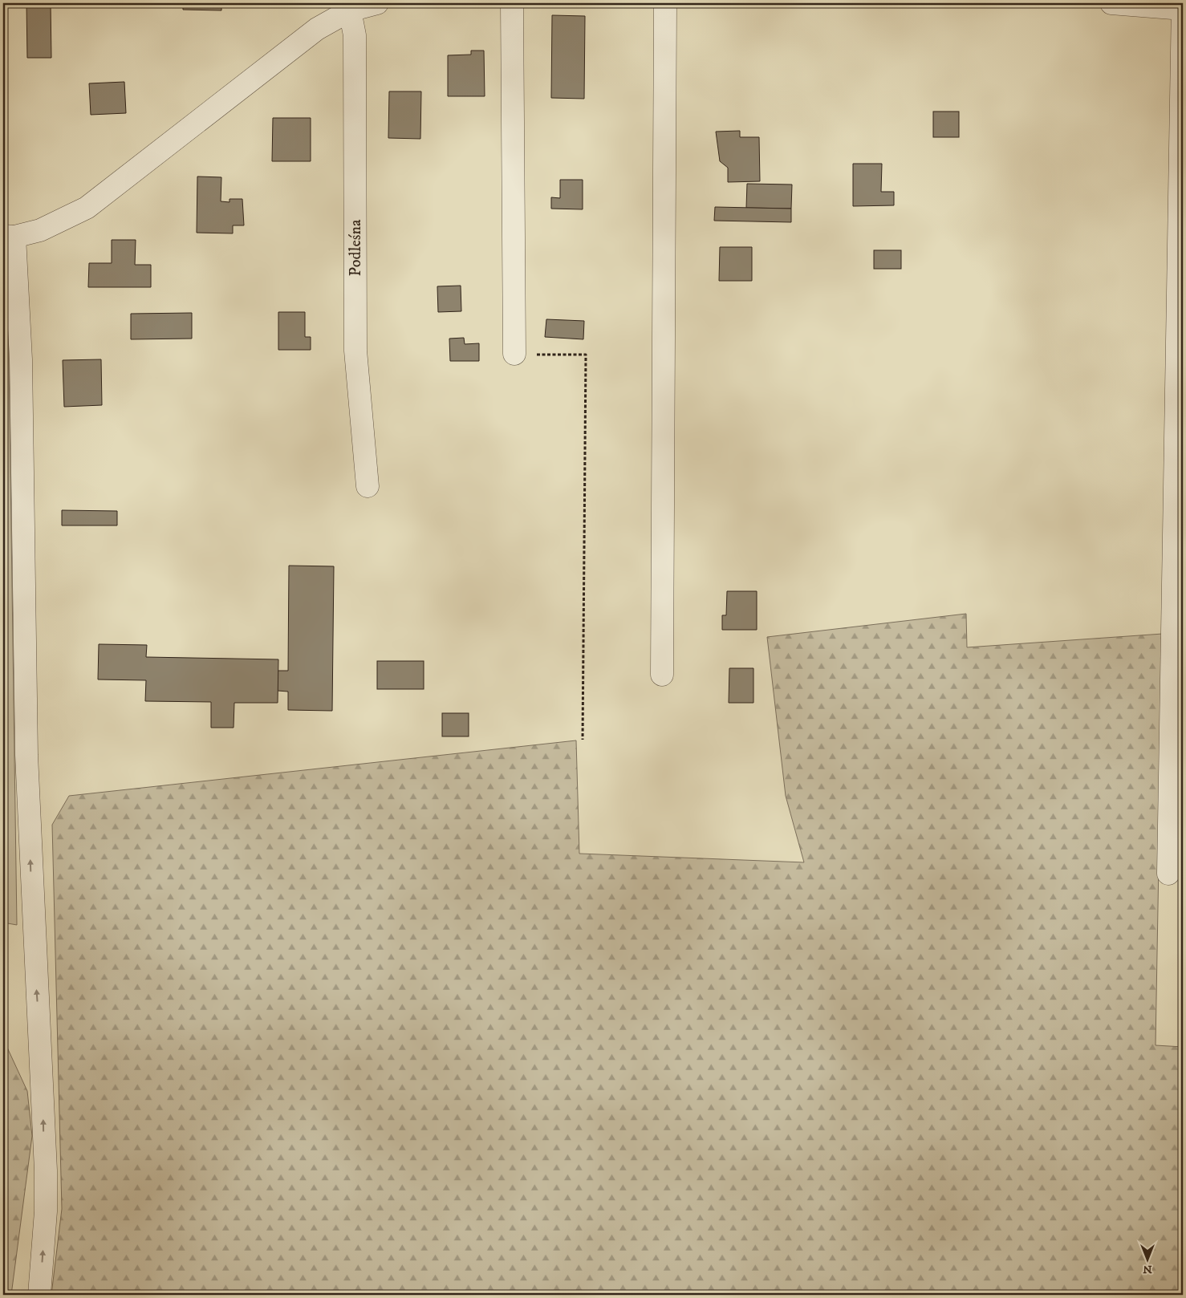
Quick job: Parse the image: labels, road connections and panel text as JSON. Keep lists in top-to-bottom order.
{
  "streets": {
    "street": ["Podleśna"]
  },
  "north": "bottom"
}
